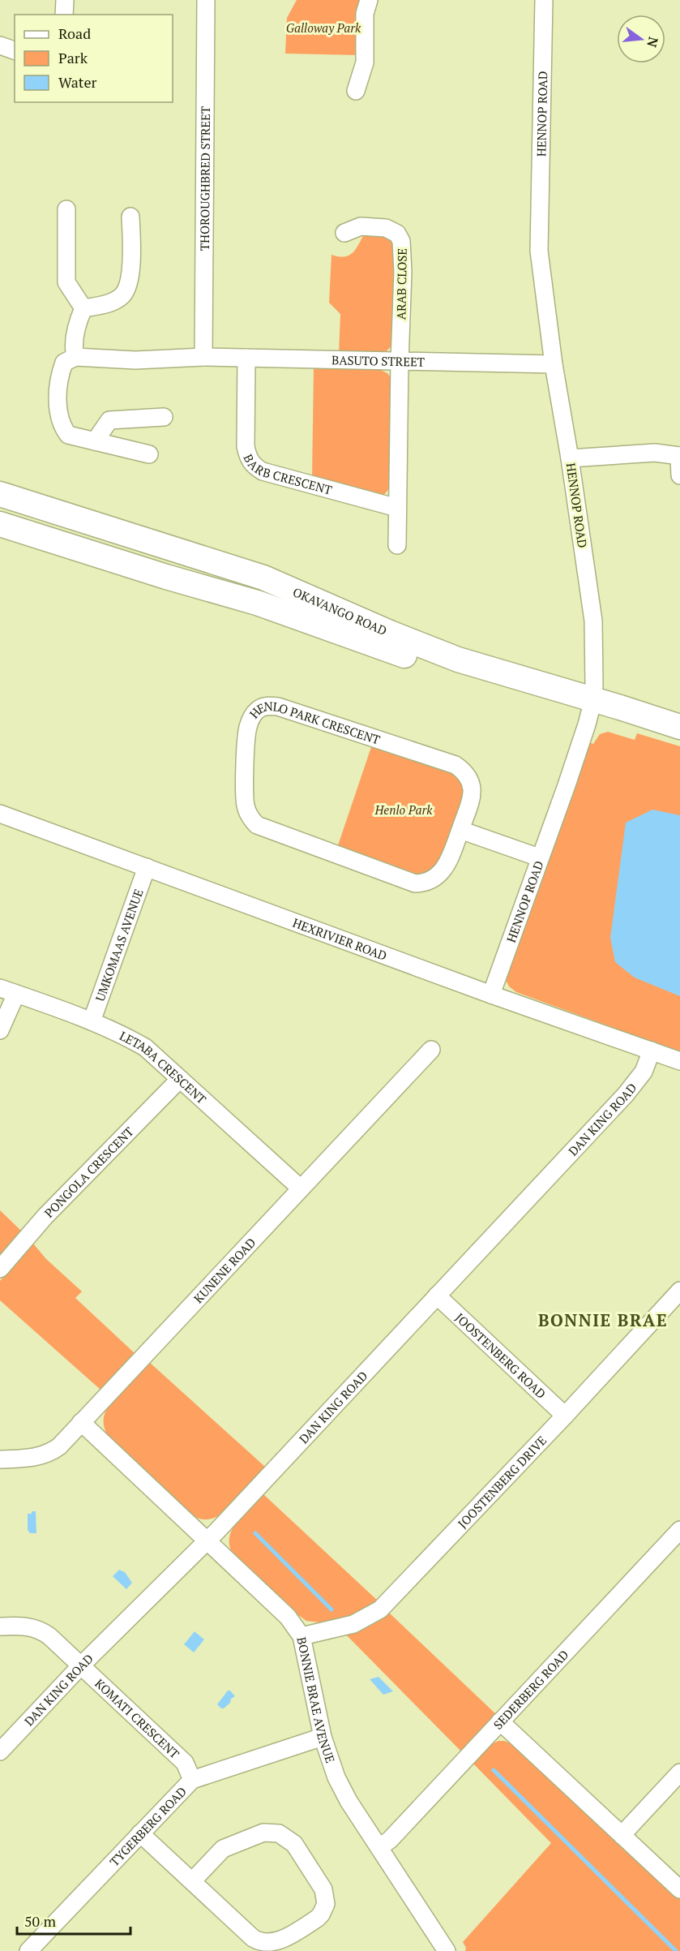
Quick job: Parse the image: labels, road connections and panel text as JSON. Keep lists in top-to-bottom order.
{
  "streets": {
    "main road": ["OKAVANGO ROAD"],
    "street": [
      "HENNOP ROAD",
      "THOROUGHBRED STREET",
      "ARAB CLOSE",
      "BASUTO STREET",
      "BARB CRESCENT",
      "HENLO PARK CRESCENT",
      "HEXRIVIER ROAD",
      "UMKOMAAS AVENUE",
      "LETABA CRESCENT",
      "DAN KING ROAD",
      "PONGOLA CRESCENT",
      "KUNENE ROAD",
      "JOOSTENBERG ROAD",
      "JOOSTENBERG DRIVE",
      "SEDERBERG ROAD",
      "BONNIE BRAE AVENUE",
      "KOMATI CRESCENT",
      "TYGERBERG ROAD"
    ]
  },
  "crossings": [
    ["HENNOP ROAD", "BASUTO STREET"],
    ["HENNOP ROAD", "OKAVANGO ROAD"],
    ["HENNOP ROAD", "HEXRIVIER ROAD"],
    ["THOROUGHBRED STREET", "BASUTO STREET"],
    ["ARAB CLOSE", "BASUTO STREET"],
    ["BASUTO STREET", "BARB CRESCENT"],
    ["HEXRIVIER ROAD", "UMKOMAAS AVENUE"],
    ["HEXRIVIER ROAD", "DAN KING ROAD"],
    ["UMKOMAAS AVENUE", "LETABA CRESCENT"],
    ["LETABA CRESCENT", "PONGOLA CRESCENT"],
    ["LETABA CRESCENT", "KUNENE ROAD"],
    ["DAN KING ROAD", "JOOSTENBERG ROAD"],
    ["DAN KING ROAD", "BONNIE BRAE AVENUE"],
    ["DAN KING ROAD", "KOMATI CRESCENT"],
    ["KUNENE ROAD", "BONNIE BRAE AVENUE"],
    ["JOOSTENBERG ROAD", "JOOSTENBERG DRIVE"],
    ["JOOSTENBERG DRIVE", "BONNIE BRAE AVENUE"],
    ["SEDERBERG ROAD", "BONNIE BRAE AVENUE"],
    ["BONNIE BRAE AVENUE", "TYGERBERG ROAD"],
    ["KOMATI CRESCENT", "TYGERBERG ROAD"]
  ],
  "districts": ["BONNIE BRAE"],
  "parks": ["Galloway Park", "Henlo Park"],
  "legend": ["Road", "Park", "Water"],
  "scale_bar": "50 m",
  "north": "right"
}
